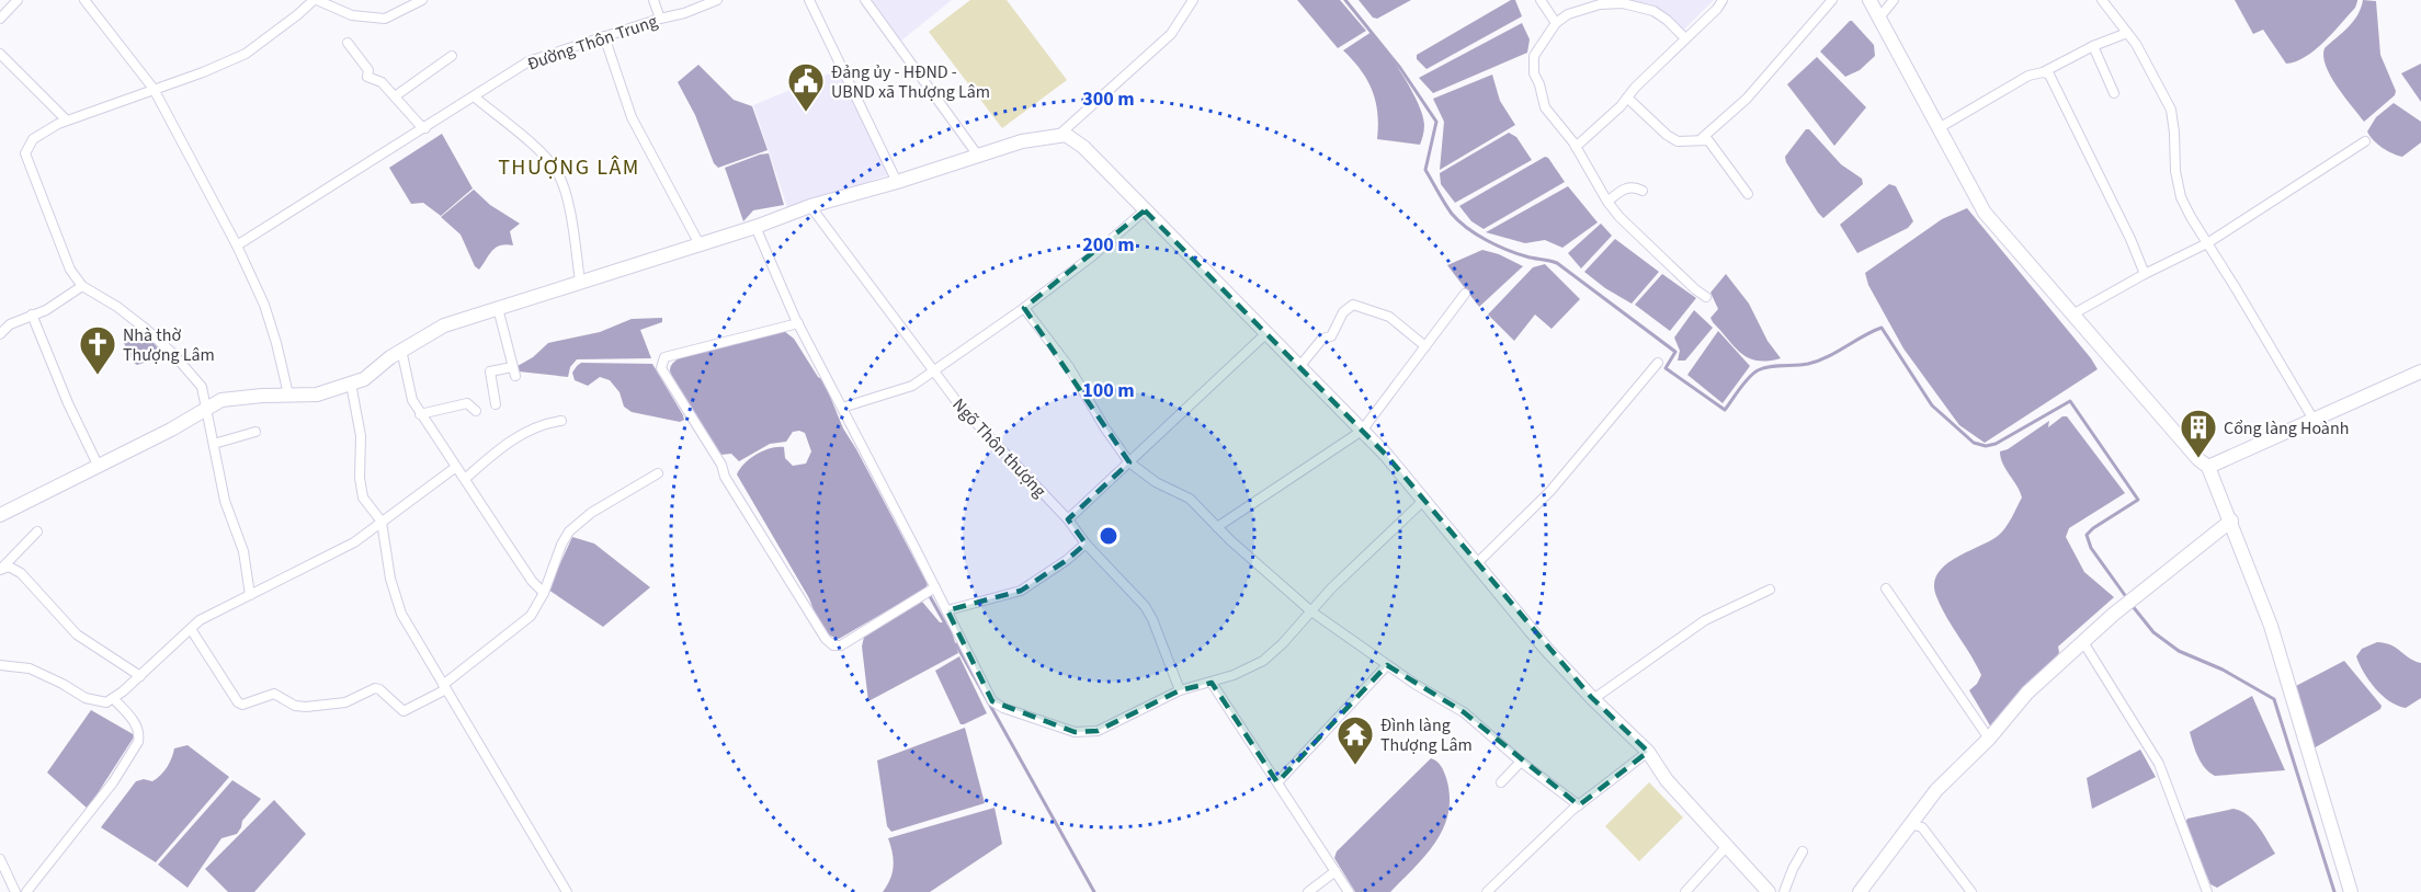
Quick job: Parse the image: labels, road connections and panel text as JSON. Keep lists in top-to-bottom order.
{
  "streets": {
    "street": ["Đường Thôn Trung", "Ngõ Thôn thượng"]
  },
  "districts": ["THƯỢNG LÂM"],
  "places": {
    "public building": ["Đảng ủy - HĐND - UBND xã Thượng Lâm"],
    "church": ["Nhà thờ Thượng Lâm"],
    "building": ["Cổng làng Hoành"],
    "temple": ["Đình làng Thượng Lâm"]
  },
  "rings": ["300 m", "200 m", "100 m"]
}
